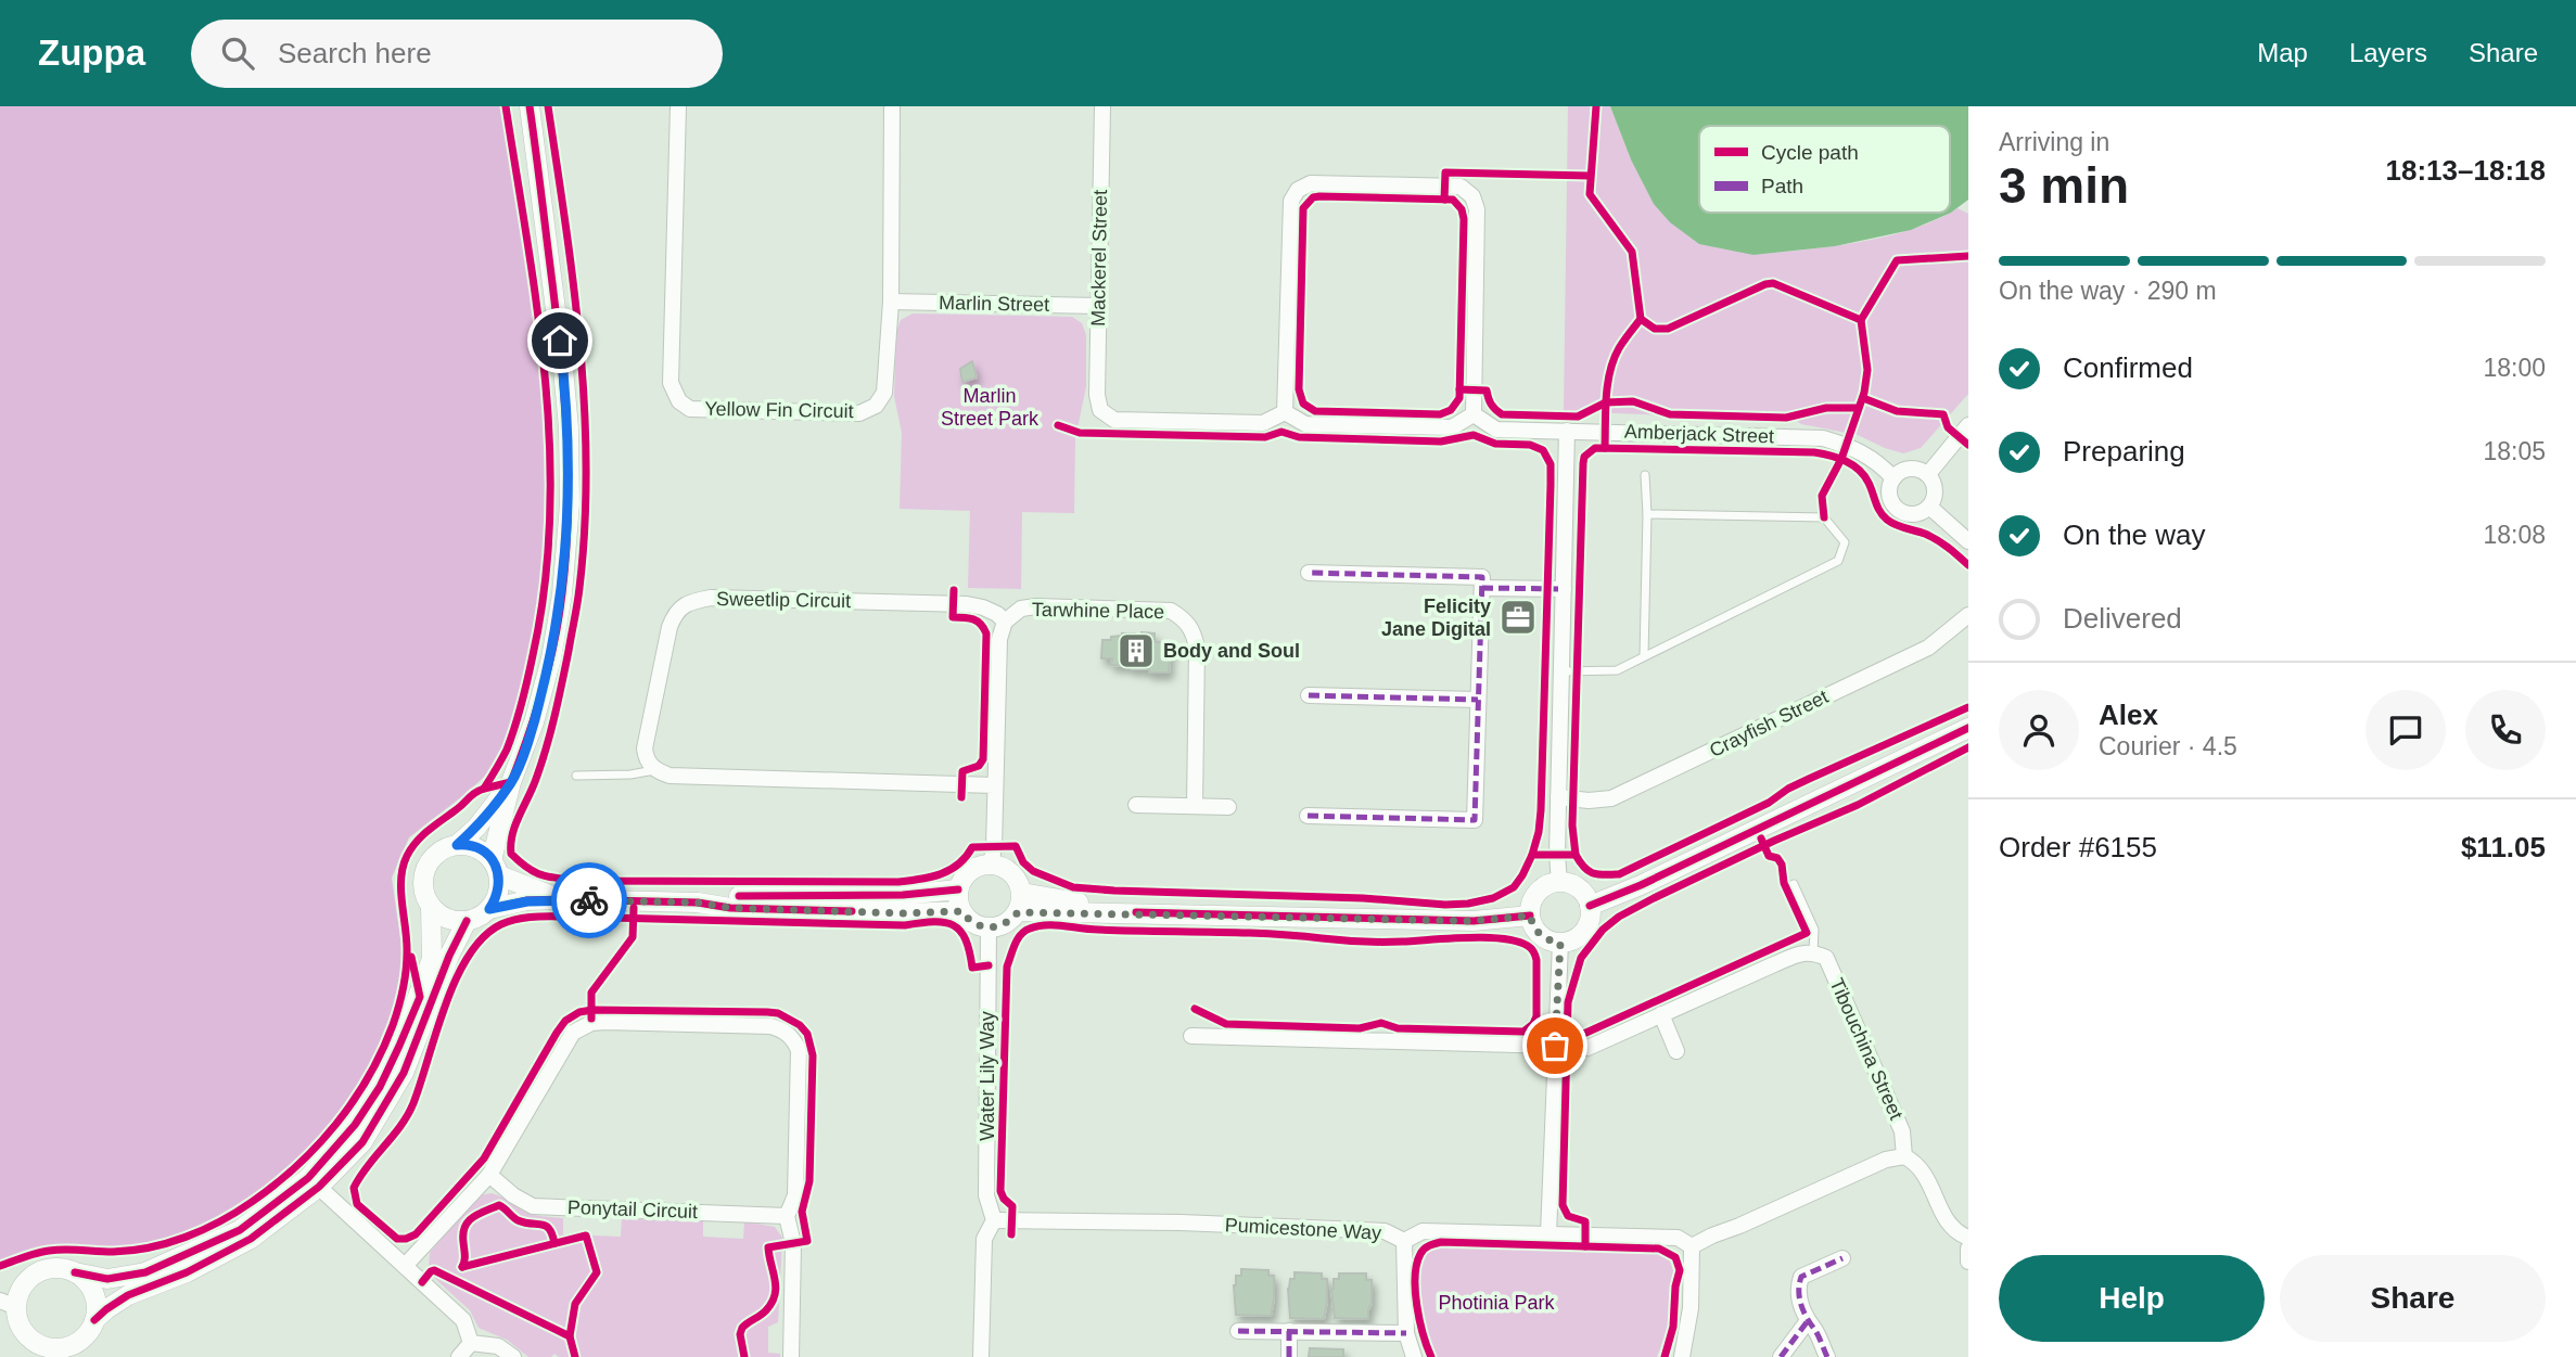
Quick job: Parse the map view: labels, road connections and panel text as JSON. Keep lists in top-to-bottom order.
{
  "streets": {
    "street": [
      "Mackerel Street",
      "Marlin Street",
      "Yellow Fin Circuit",
      "Amberjack Street",
      "Sweetlip Circuit",
      "Tarwhine Place",
      "Crayfish Street",
      "Tibouchina Street",
      "Water Lily Way",
      "Ponytail Circuit",
      "Pumicestone Way"
    ]
  },
  "crossings": [
    ["Mackerel Street", "Marlin Street"],
    ["Marlin Street", "Yellow Fin Circuit"],
    ["Sweetlip Circuit", "Tarwhine Place"],
    ["Water Lily Way", "Pumicestone Way"]
  ],
  "parks": ["Marlin Street Park", "Photinia Park"],
  "places": {
    "office": ["Felicity Jane Digital"],
    "building": ["Body and Soul"]
  },
  "legend": ["Cycle path", "Path"],
  "page": {
    "header": "Zuppa",
    "search": "Search here",
    "nav": ["Map", "Layers", "Share"],
    "heading": ["3 min", "Arriving in", "18:13–18:18"],
    "panel": [
      "Alex",
      "Courier · 4.5",
      "Order #6155",
      "$11.05"
    ],
    "bar": "On the way · 290 m",
    "list": [
      ["Confirmed", "18:00"],
      ["Preparing", "18:05"],
      ["On the way", "18:08"],
      "Delivered"
    ],
    "buttons": ["Help", "Share"]
  }
}
